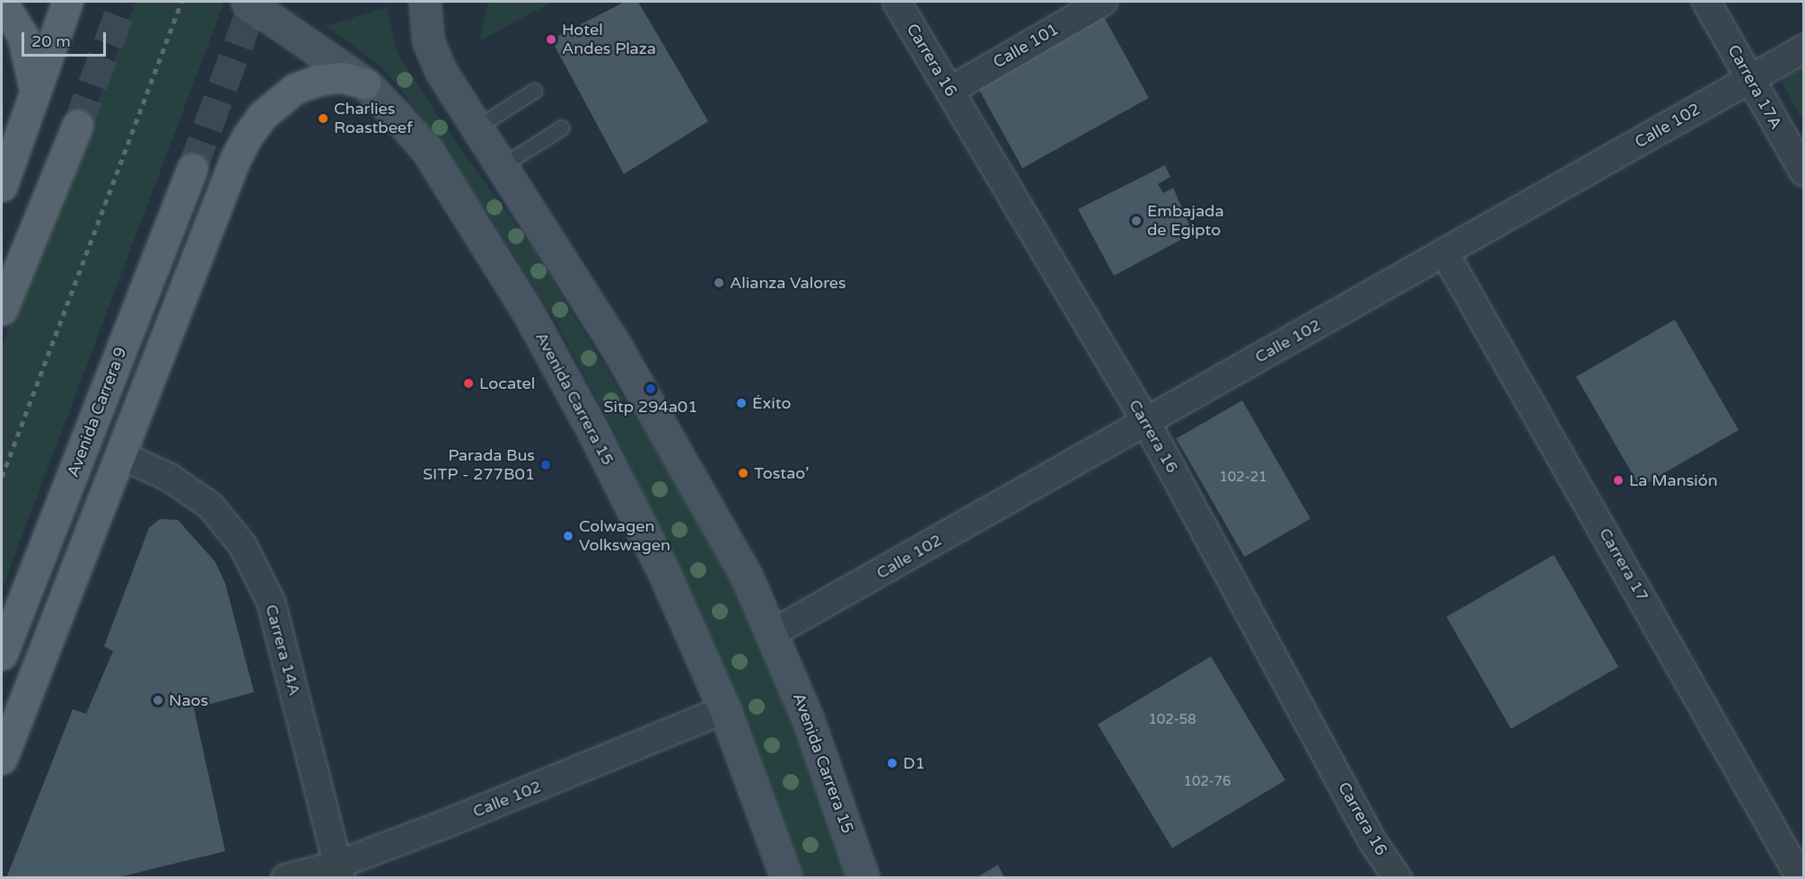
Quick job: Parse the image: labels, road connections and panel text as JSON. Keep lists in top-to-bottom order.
{
  "streets": {
    "main road": ["Avenida Carrera 15", "Avenida Carrera 9"],
    "street": [
      "Calle 101",
      "Carrera 16",
      "Carrera 17A",
      "Calle 102",
      "Carrera 17",
      "Carrera 14A"
    ]
  },
  "crossings": [
    ["Calle 101", "Carrera 16"],
    ["Carrera 16", "Calle 102"],
    ["Carrera 17A", "Calle 102"],
    ["Calle 102", "Avenida Carrera 15"],
    ["Calle 102", "Carrera 17"],
    ["Calle 102", "Carrera 14A"]
  ],
  "places": [
    "Hotel Andes Plaza",
    "Charlies Roastbeef",
    "Embajada de Egipto",
    "Alianza Valores",
    "Locatel",
    "Sitp 294a01",
    "Éxito",
    "Parada Bus SITP - 277B01",
    "Tostao’",
    "La Mansión",
    "Colwagen Volkswagen",
    "Naos",
    "D1"
  ],
  "house_numbers": ["102-21", "102-58", "102-76"],
  "scale_bar": "20 m"
}
